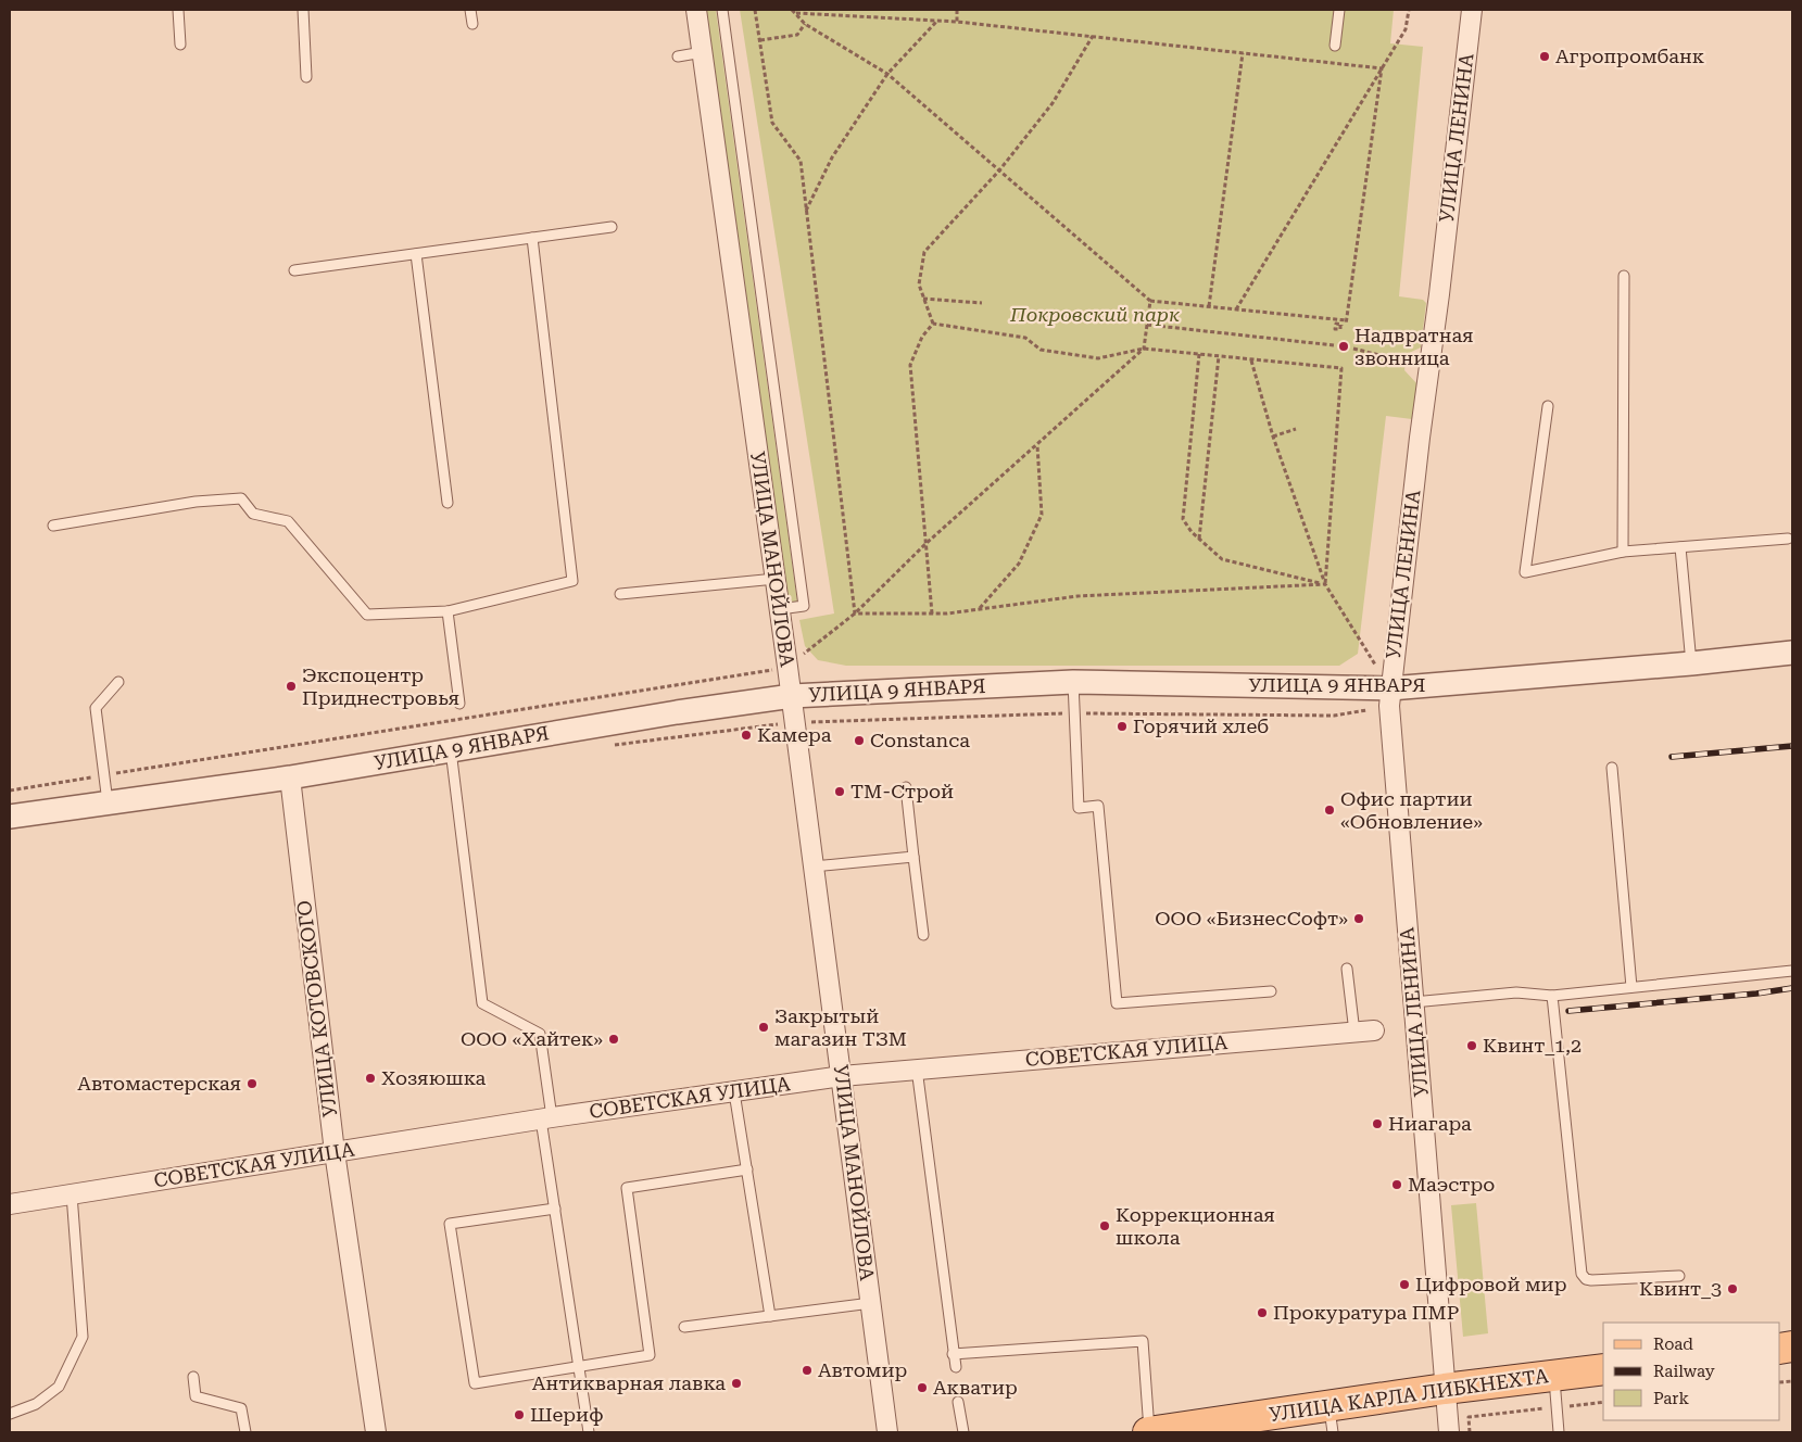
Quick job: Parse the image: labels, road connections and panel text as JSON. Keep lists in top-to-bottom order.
{
  "streets": {
    "main road": ["УЛИЦА КАРЛА ЛИБКНЕХТА"],
    "street": [
      "УЛИЦА ЛЕНИНА",
      "УЛИЦА МАНОЙЛОВА",
      "УЛИЦА 9 ЯНВАРЯ",
      "УЛИЦА КОТОВСКОГО",
      "СОВЕТСКАЯ УЛИЦА"
    ]
  },
  "crossings": [
    ["УЛИЦА ЛЕНИНА", "УЛИЦА 9 ЯНВАРЯ"],
    ["УЛИЦА ЛЕНИНА", "УЛИЦА КАРЛА ЛИБКНЕХТА"],
    ["УЛИЦА МАНОЙЛОВА", "УЛИЦА 9 ЯНВАРЯ"],
    ["УЛИЦА МАНОЙЛОВА", "СОВЕТСКАЯ УЛИЦА"],
    ["УЛИЦА 9 ЯНВАРЯ", "УЛИЦА КОТОВСКОГО"],
    ["УЛИЦА КОТОВСКОГО", "СОВЕТСКАЯ УЛИЦА"]
  ],
  "parks": ["Покровский парк"],
  "places": [
    "Агропромбанк",
    "Надвратная звонница",
    "Экспоцентр Приднестровья",
    "Горячий хлеб",
    "Камера",
    "Constanca",
    "ТМ-Строй",
    "Офис партии «Обновление»",
    "ООО «БизнесСофт»",
    "Закрытый магазин ТЗМ",
    "ООО «Хайтек»",
    "Квинт_1,2",
    "Хозяюшка",
    "Автомастерская",
    "Ниагара",
    "Маэстро",
    "Коррекционная школа",
    "Цифровой мир",
    "Квинт_3",
    "Прокуратура ПМР",
    "Автомир",
    "Антикварная лавка",
    "Акватир",
    "Шериф"
  ],
  "legend": ["Road", "Railway", "Park"]
}
